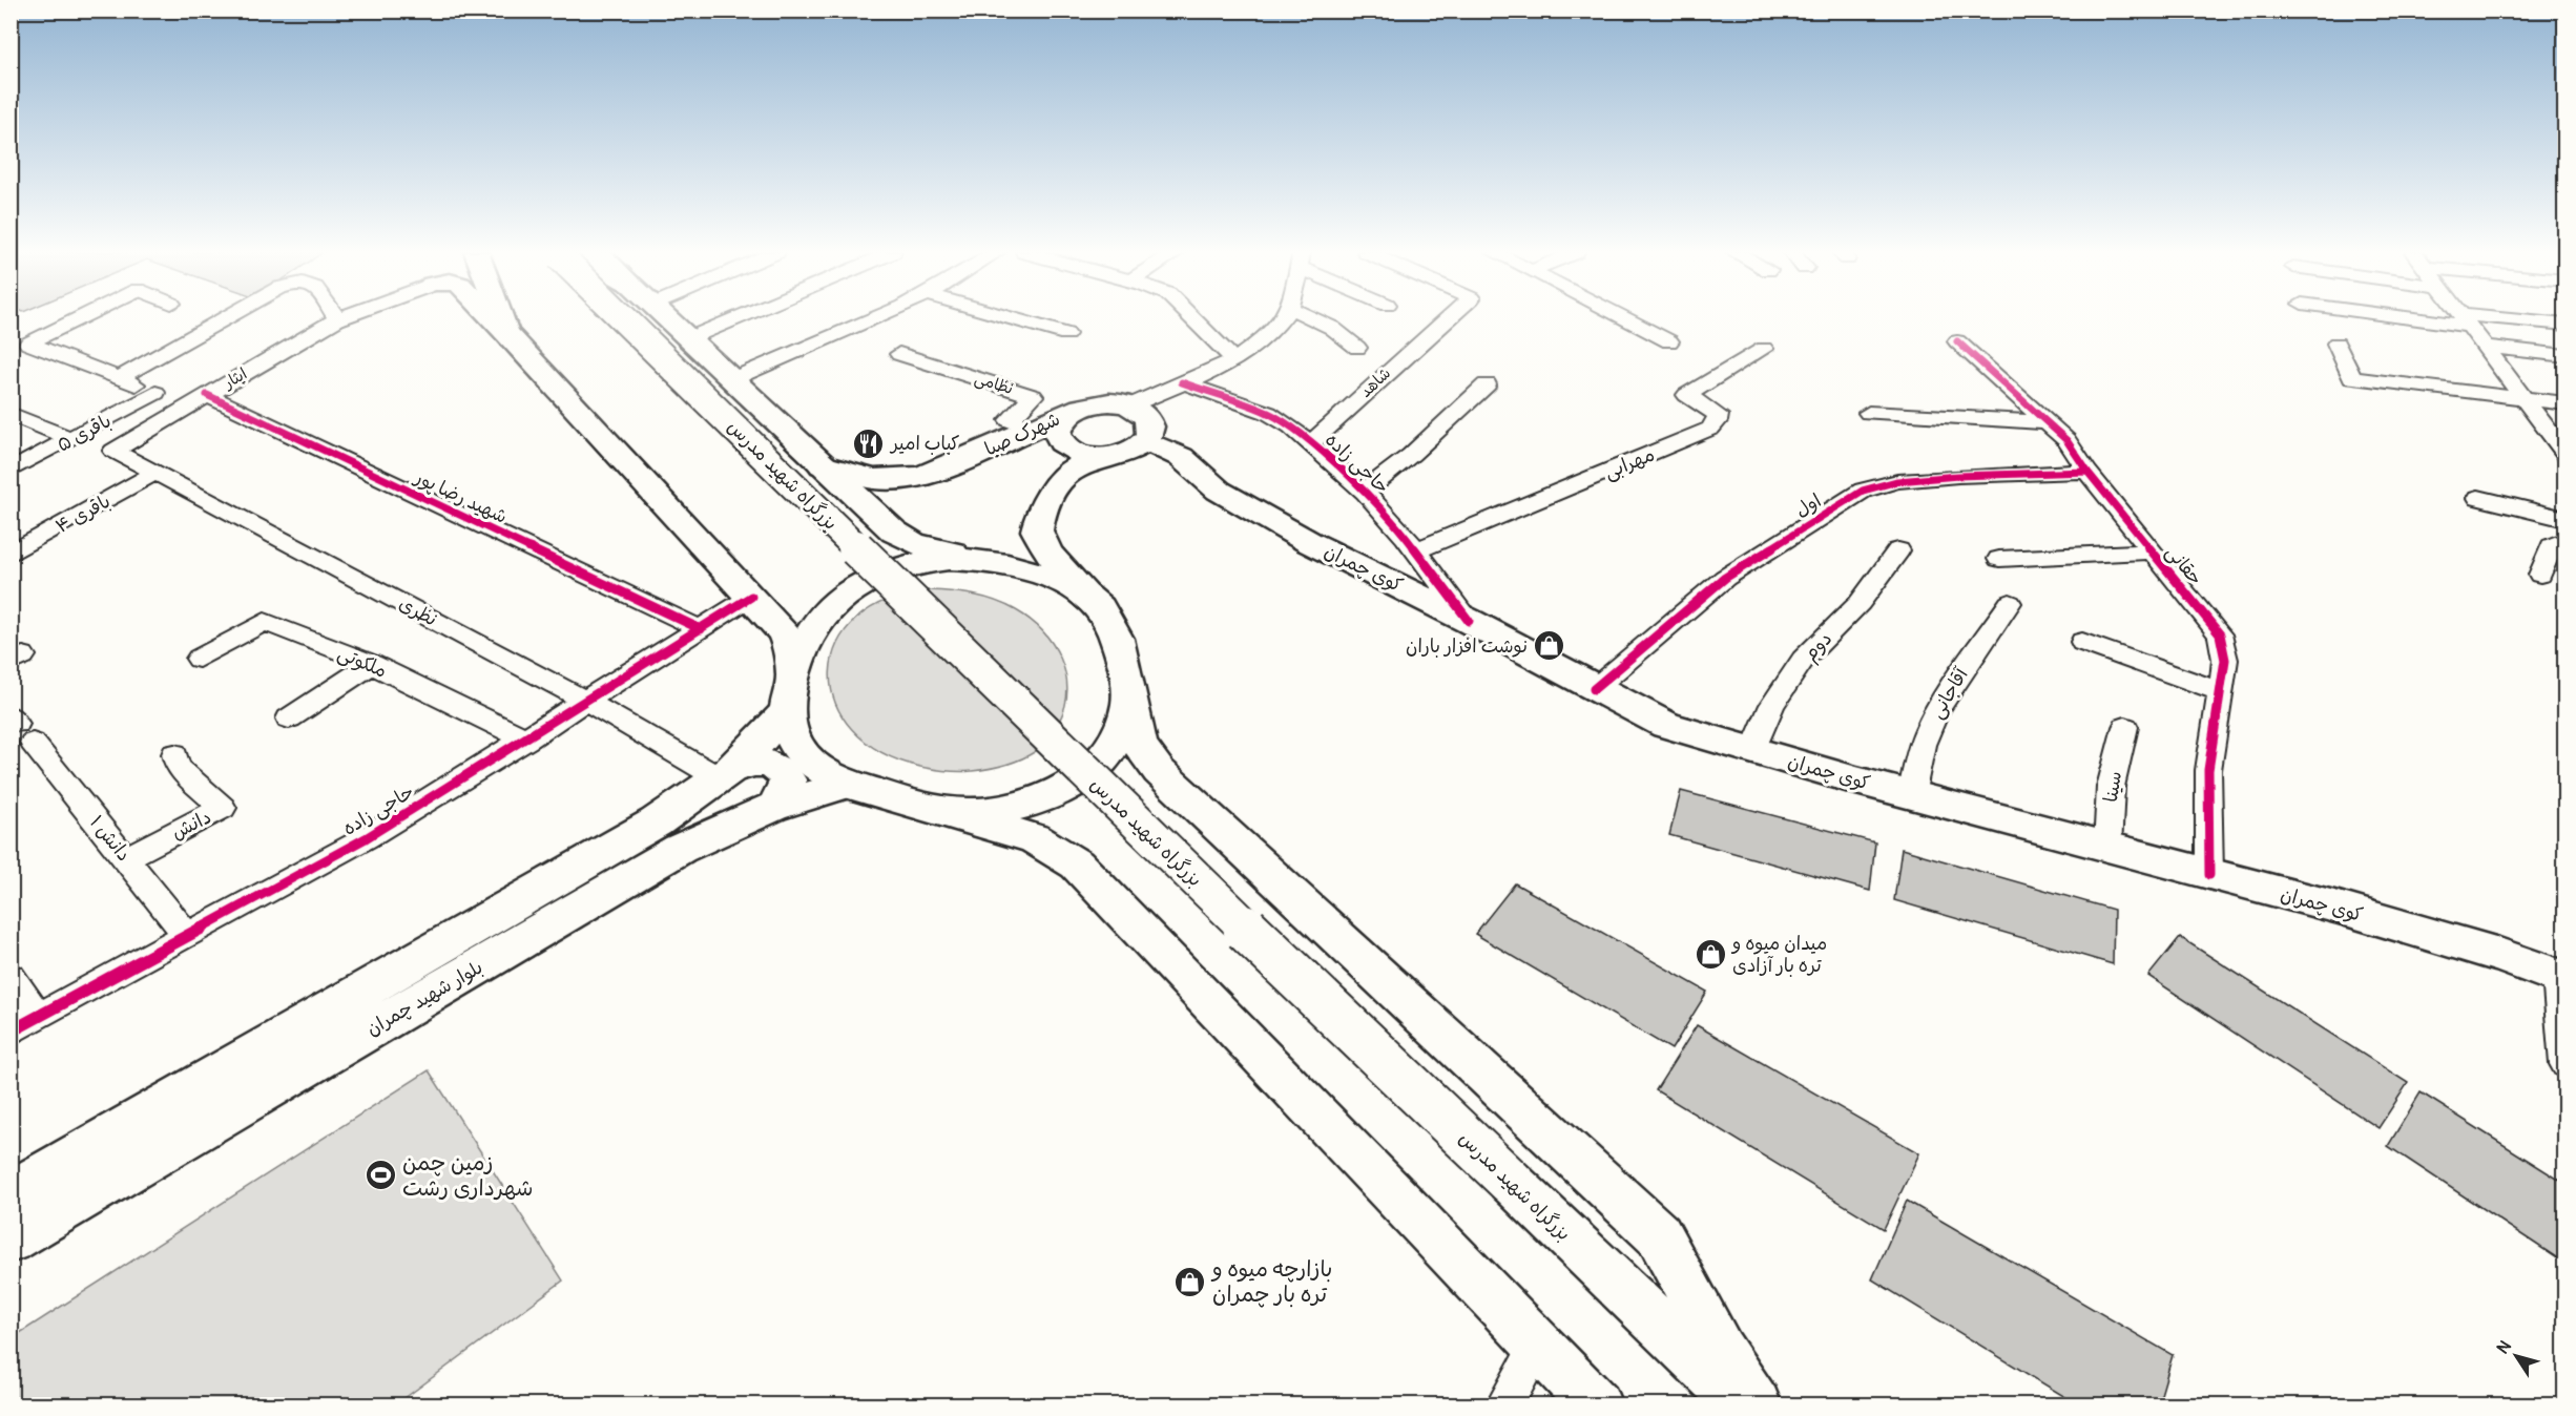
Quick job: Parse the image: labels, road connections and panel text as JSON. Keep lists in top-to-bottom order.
{
  "streets": {
    "main road": [
      "شهرک صبا",
      "بزرگراه شهید مدرس",
      "کوی چمران",
      "بلوار شهید چمران"
    ],
    "street": [
      "ایثار",
      "شاهد",
      "نظامی",
      "باقری ۵",
      "حاجی زاده",
      "مهرابی",
      "شهید رضا پور",
      "اول",
      "باقری ۴",
      "حقانی",
      "نظری",
      "دوم",
      "ملکوتی",
      "آقاجانی",
      "سینا",
      "دانش",
      "دانش ۱"
    ]
  },
  "crossings": [
    ["ایثار", "شهید رضا پور"],
    ["ایثار", "نظری"],
    ["شاهد", "حاجی زاده"],
    ["نظامی", "شهرک صبا"],
    ["شهرک صبا", "بزرگراه شهید مدرس"],
    ["شهرک صبا", "کوی چمران"],
    ["حاجی زاده", "مهرابی"],
    ["حاجی زاده", "شهید رضا پور"],
    ["حاجی زاده", "کوی چمران"],
    ["حاجی زاده", "نظری"],
    ["حاجی زاده", "ملکوتی"],
    ["حاجی زاده", "دانش ۱"],
    ["اول", "حقانی"],
    ["اول", "کوی چمران"],
    ["باقری ۴", "نظری"],
    ["حقانی", "کوی چمران"],
    ["کوی چمران", "دوم"],
    ["کوی چمران", "آقاجانی"],
    ["کوی چمران", "سینا"],
    ["نظری", "بلوار شهید چمران"],
    ["دانش", "دانش ۱"]
  ],
  "places": {
    "restaurant": ["کباب امیر"],
    "shop": ["نوشت افزار باران", "میدان میوه و تره بار آزادی", "بازارچه میوه و تره بار چمران"],
    "sports": ["زمین چمن شهرداری رشت"]
  },
  "north": "top left"
}
